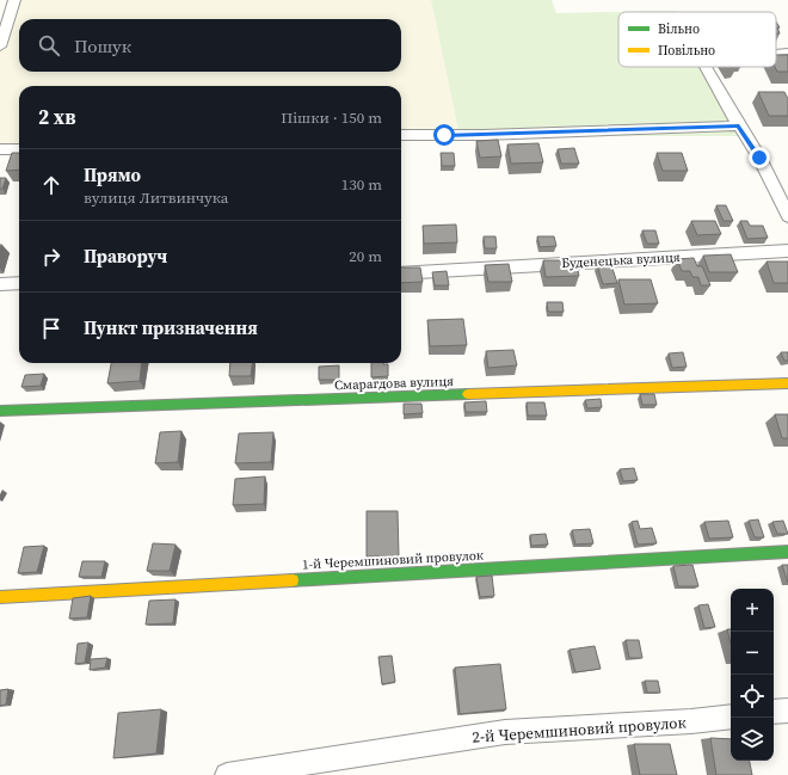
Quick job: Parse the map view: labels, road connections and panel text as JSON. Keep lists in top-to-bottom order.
{
  "streets": {
    "street": [
      "Буденецька вулиця",
      "Смарагдова вулиця",
      "1-й Черемшиновий провулок",
      "2-й Черемшиновий провулок"
    ]
  },
  "legend": ["Вільно", "Повільно"],
  "page": {
    "search": "Пошук",
    "heading": ["2 хв", "Пішки · 150 m"],
    "list": [
      ["Прямо", "вулиця Литвинчука", "130 m"],
      ["Праворуч", "20 m"],
      "Пункт призначення"
    ],
    "map_buttons": ["+", "−"]
  }
}
